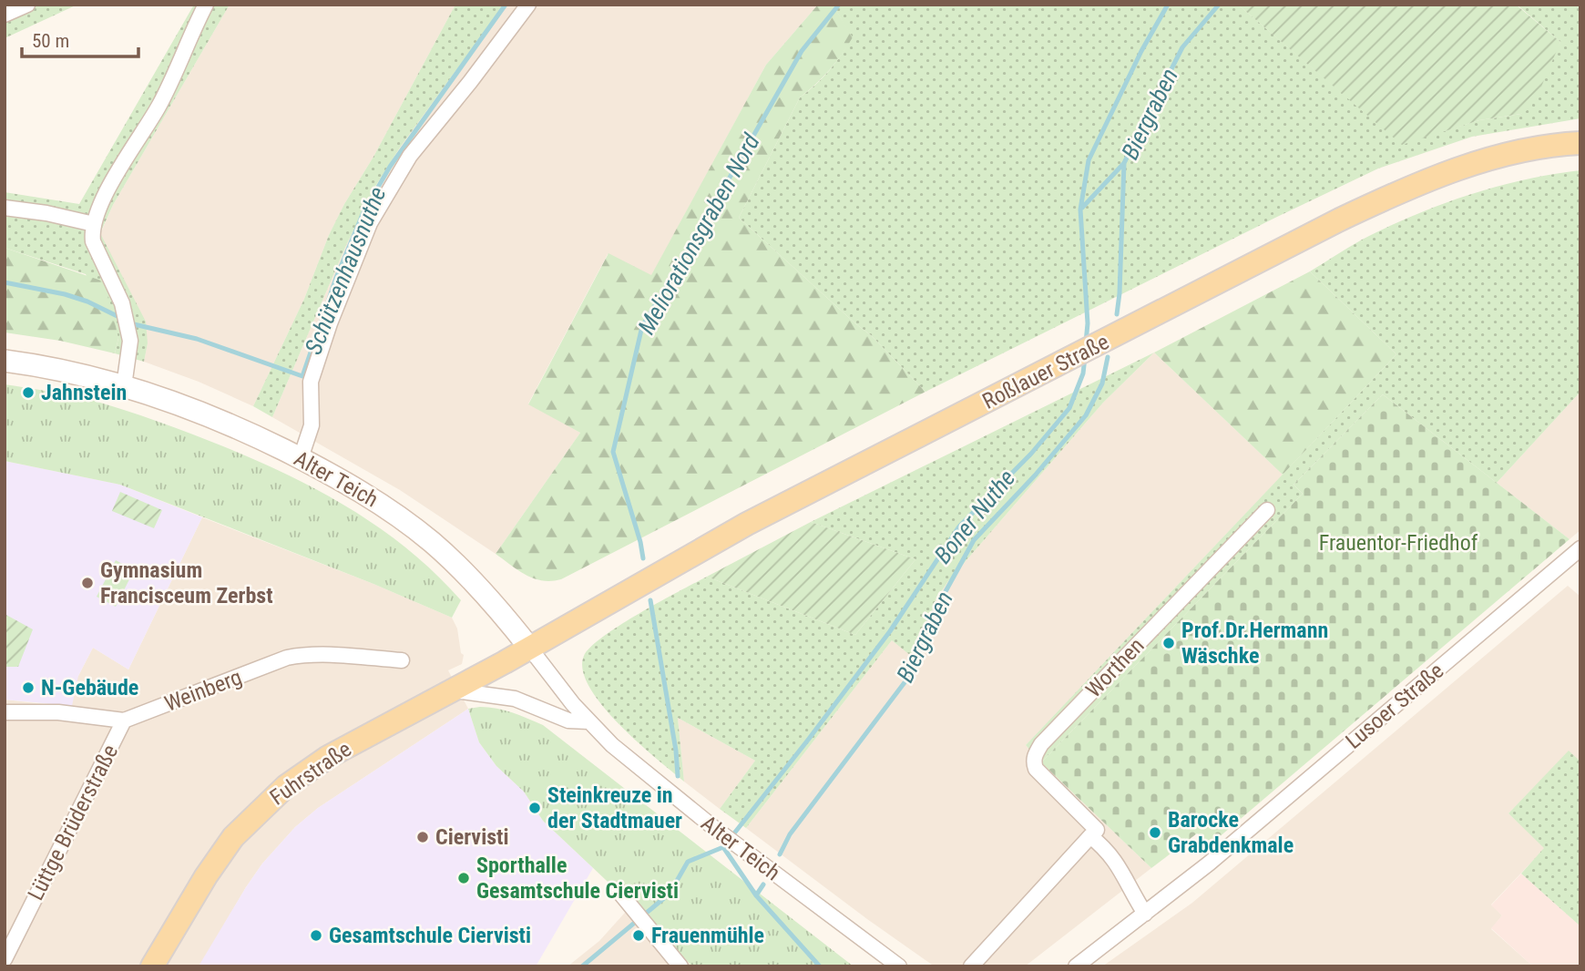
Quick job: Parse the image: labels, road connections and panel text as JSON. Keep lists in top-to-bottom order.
{
  "streets": {
    "main road": ["Roßlauer Straße", "Alter Teich", "Fuhrstraße"],
    "street": [
      "Worthen",
      "Weinberg",
      "Lusoer Straße",
      "Lüttge Brüderstraße"
    ]
  },
  "crossings": [
    ["Roßlauer Straße", "Alter Teich"],
    ["Roßlauer Straße", "Fuhrstraße"],
    ["Alter Teich", "Fuhrstraße"],
    ["Worthen", "Lusoer Straße"],
    ["Weinberg", "Lüttge Brüderstraße"]
  ],
  "water": [
    "Biergraben",
    "Meliorationsgraben Nord",
    "Schützenhausnuthe",
    "Boner Nuthe"
  ],
  "parks": ["Frauentor-Friedhof"],
  "places": [
    "Jahnstein",
    "Gymnasium Francisceum Zerbst",
    "Prof.Dr.Hermann Wäschke",
    "N-Gebäude",
    "Steinkreuze in der Stadtmauer",
    "Barocke Grabdenkmale",
    "Ciervisti",
    "Sporthalle Gesamtschule Ciervisti",
    "Gesamtschule Ciervisti",
    "Frauenmühle"
  ],
  "scale_bar": "50 m"
}
